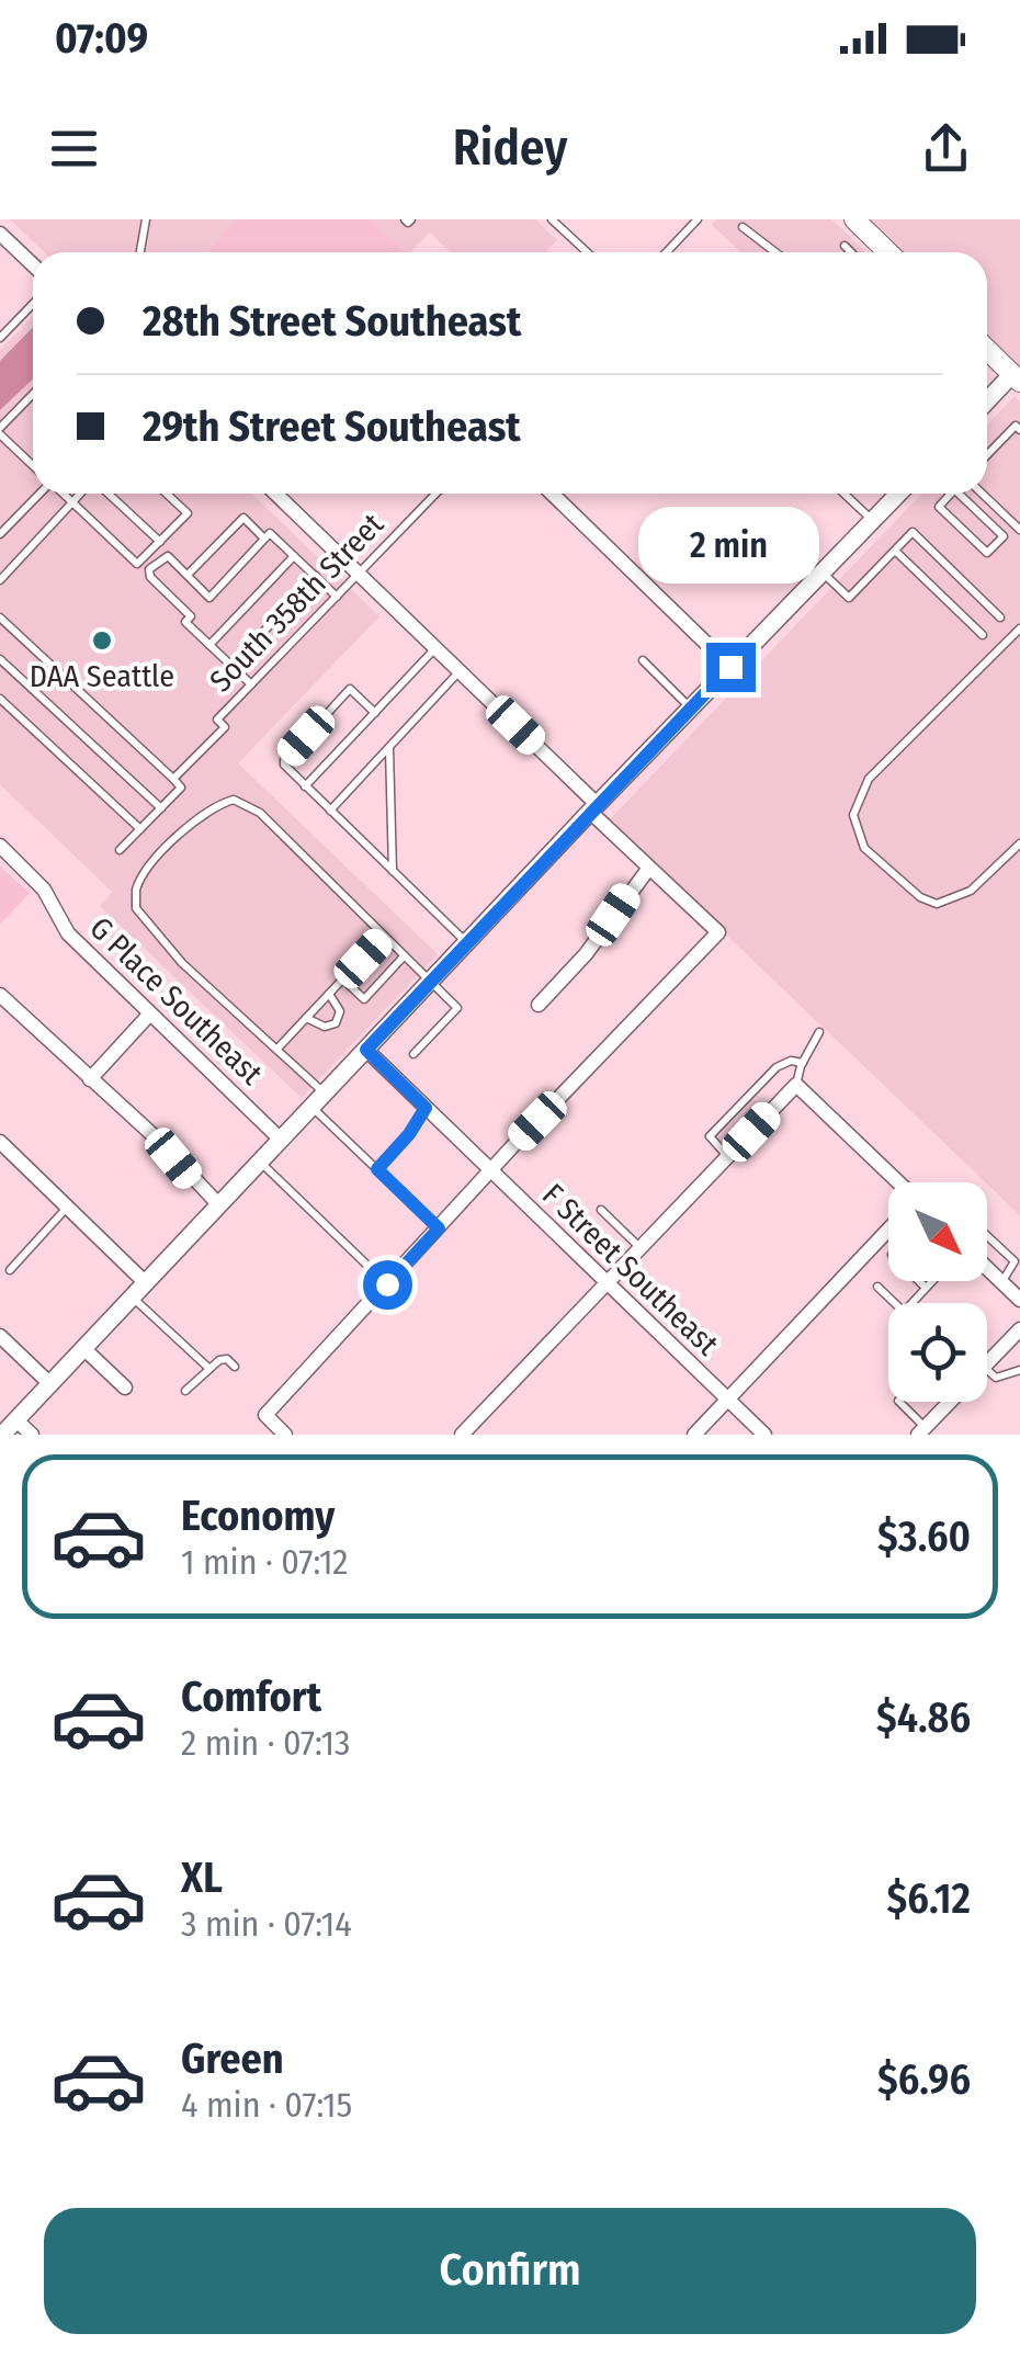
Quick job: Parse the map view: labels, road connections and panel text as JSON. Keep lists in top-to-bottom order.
{
  "streets": {
    "street": ["G Place Southeast", "F Street Southeast"],
    "lane": ["South 358th Street"]
  },
  "places": ["DAA Seattle"],
  "north": "bottom right",
  "page": {
    "status": "07:09",
    "header": "Ridey",
    "banner": ["28th Street Southeast", "29th Street Southeast"],
    "bubble": "2 min",
    "list": [
      {
        "name": "Economy",
        "note": "1 min · 07:12",
        "value": "$3.60"
      },
      {
        "name": "Comfort",
        "note": "2 min · 07:13",
        "value": "$4.86"
      },
      {
        "name": "XL",
        "note": "3 min · 07:14",
        "value": "$6.12"
      },
      {
        "name": "Green",
        "note": "4 min · 07:15",
        "value": "$6.96"
      }
    ],
    "buttons": "Confirm"
  }
}
